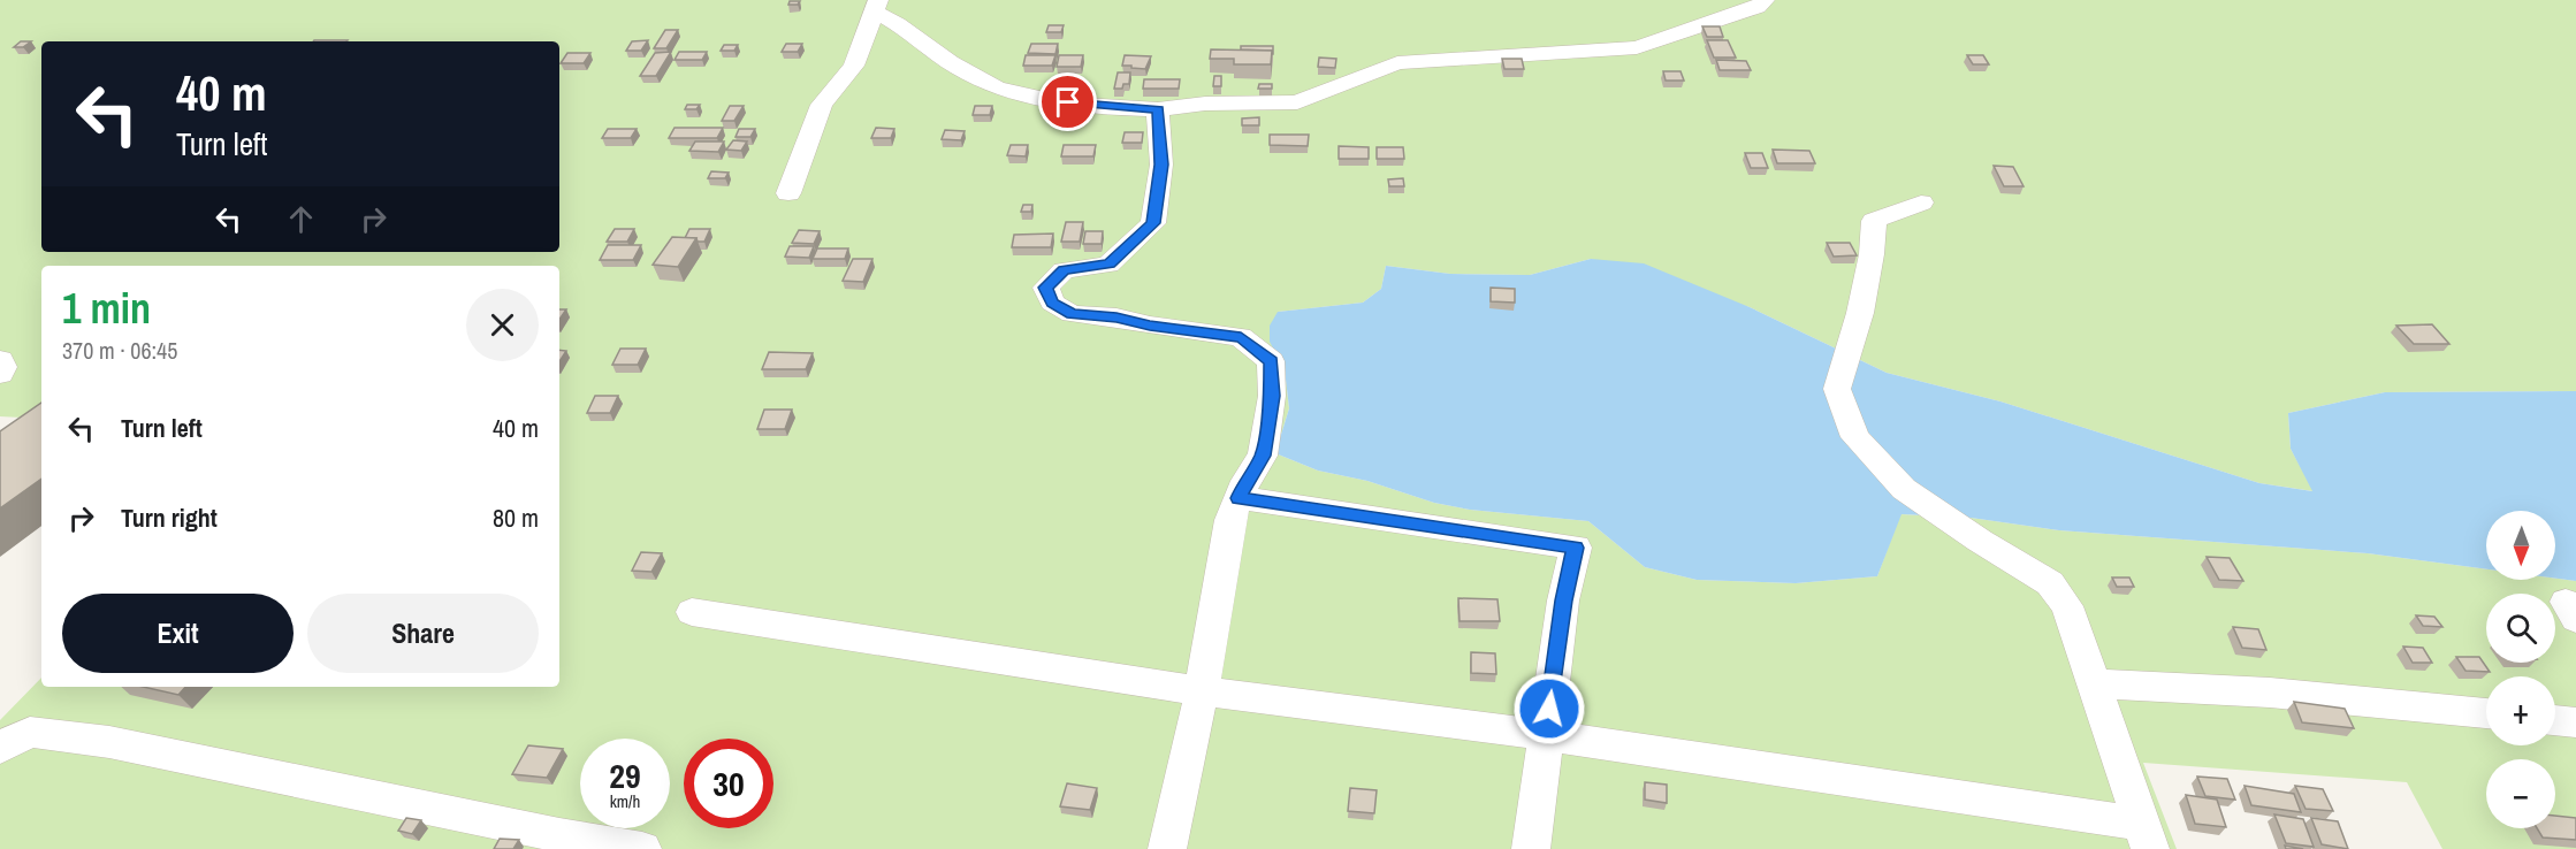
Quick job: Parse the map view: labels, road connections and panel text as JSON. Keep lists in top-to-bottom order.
{
  "north": "bottom",
  "page": {
    "turn": ["40 m", "Turn left"],
    "heading": ["1 min", "370 m · 06:45"],
    "list": [
      {
        "name": "Turn left",
        "value": "40 m"
      },
      {
        "name": "Turn right",
        "value": "80 m"
      }
    ],
    "map_buttons": ["+", "−"],
    "buttons": ["Exit", "Share"],
    "speed": "29 km/h",
    "limit": "30"
  }
}
